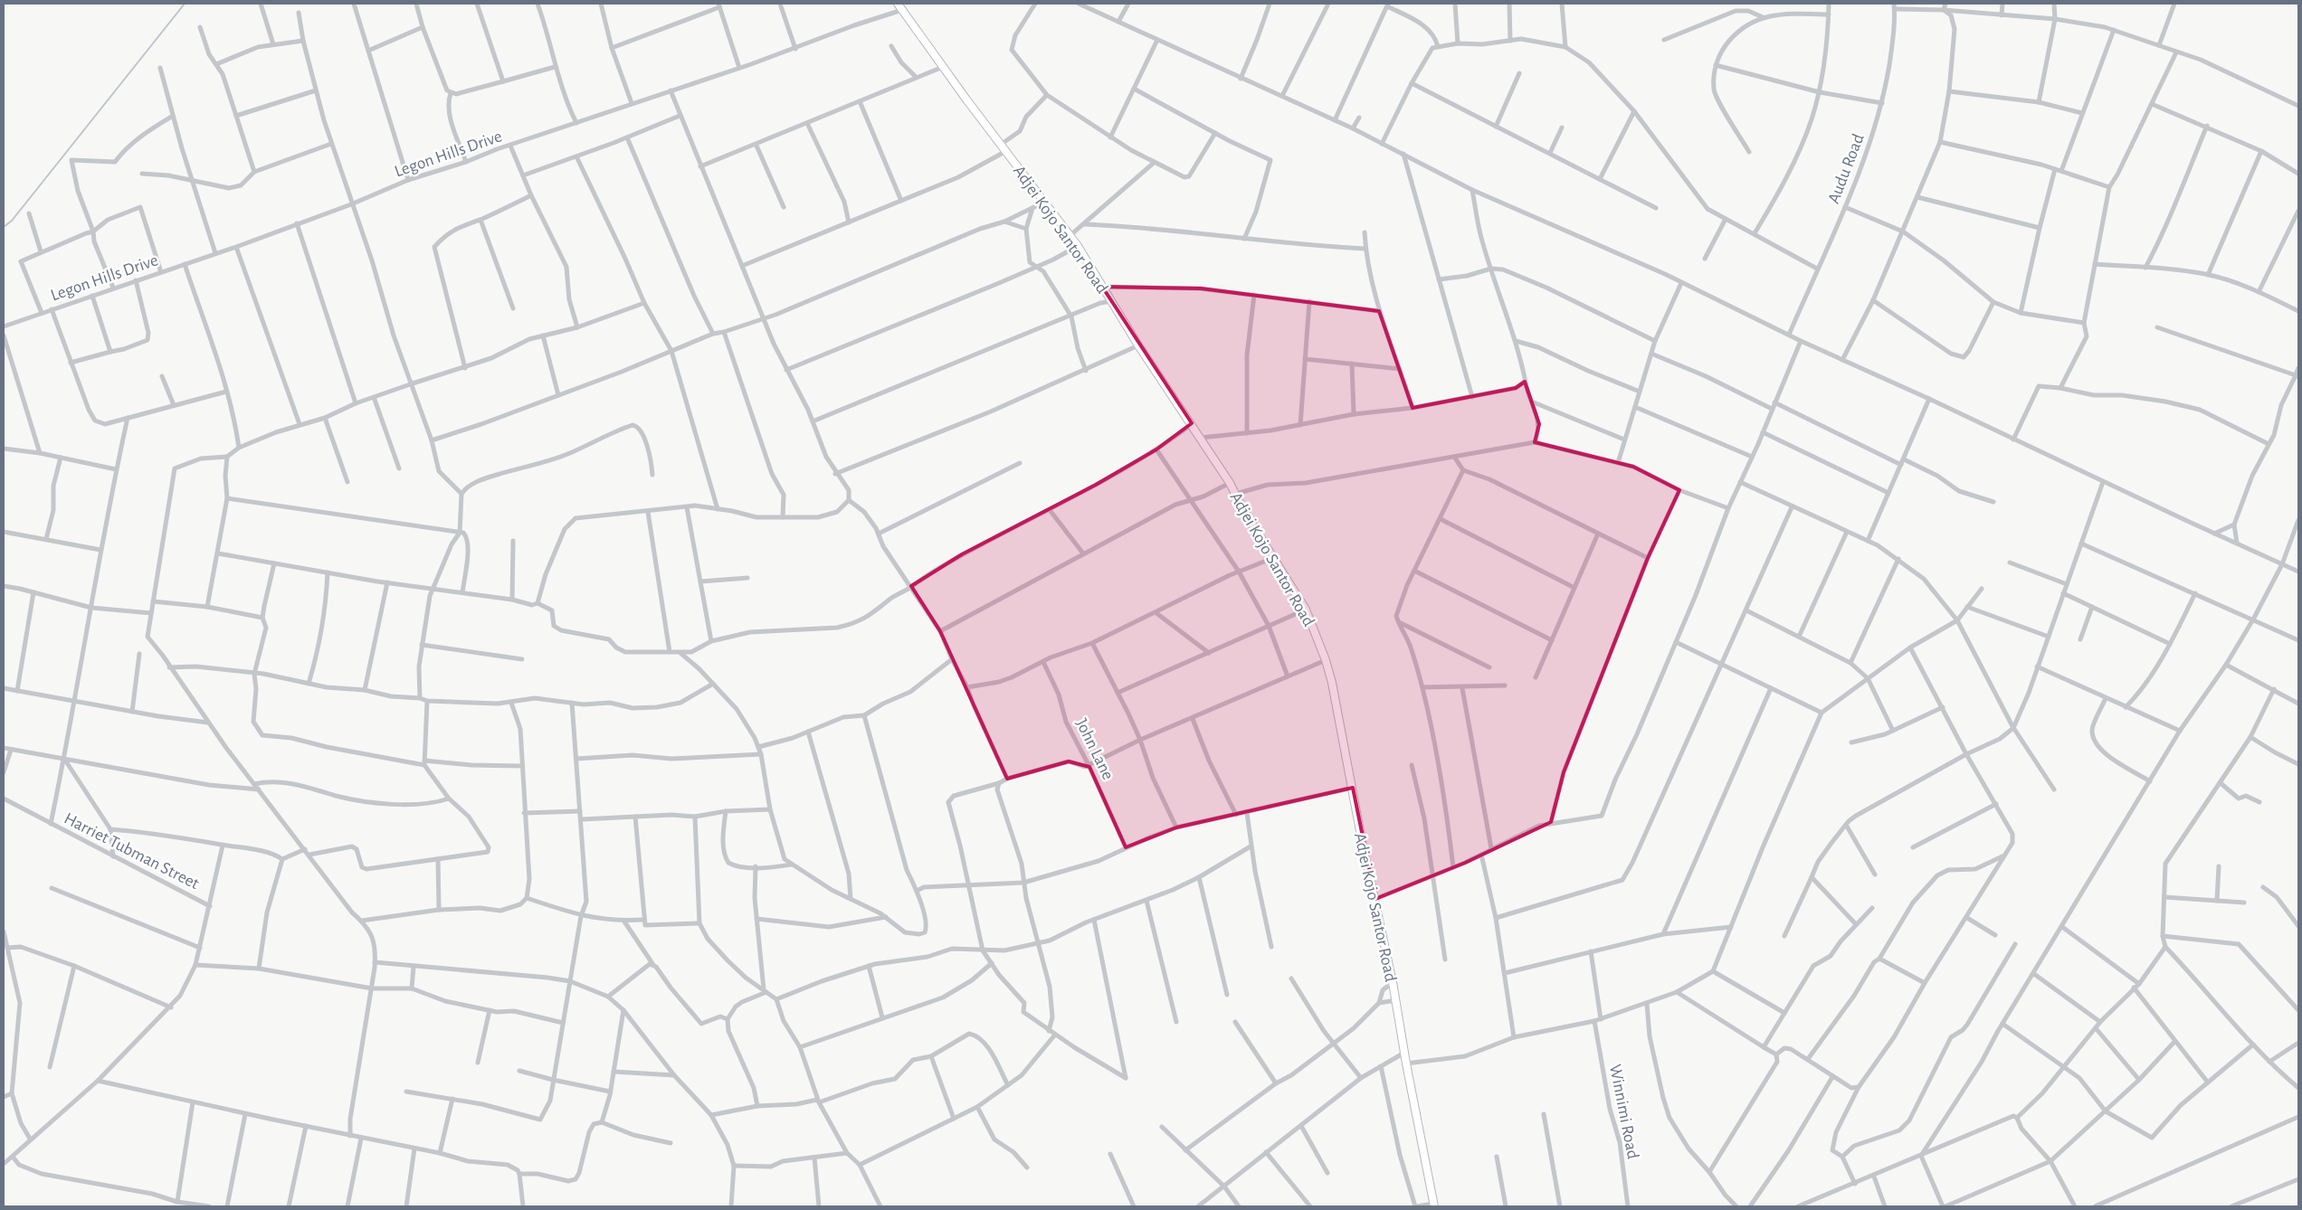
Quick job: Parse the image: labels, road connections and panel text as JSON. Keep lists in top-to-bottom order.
{
  "streets": {
    "street": [
      "Legon Hills Drive",
      "Audu Road",
      "Adjei Kojo Santor Road",
      "John Lane",
      "Harriet Tubman Street",
      "Winnimi Road"
    ]
  },
  "crossings": [
    ["Legon Hills Drive", "Adjei Kojo Santor Road"]
  ]
}
